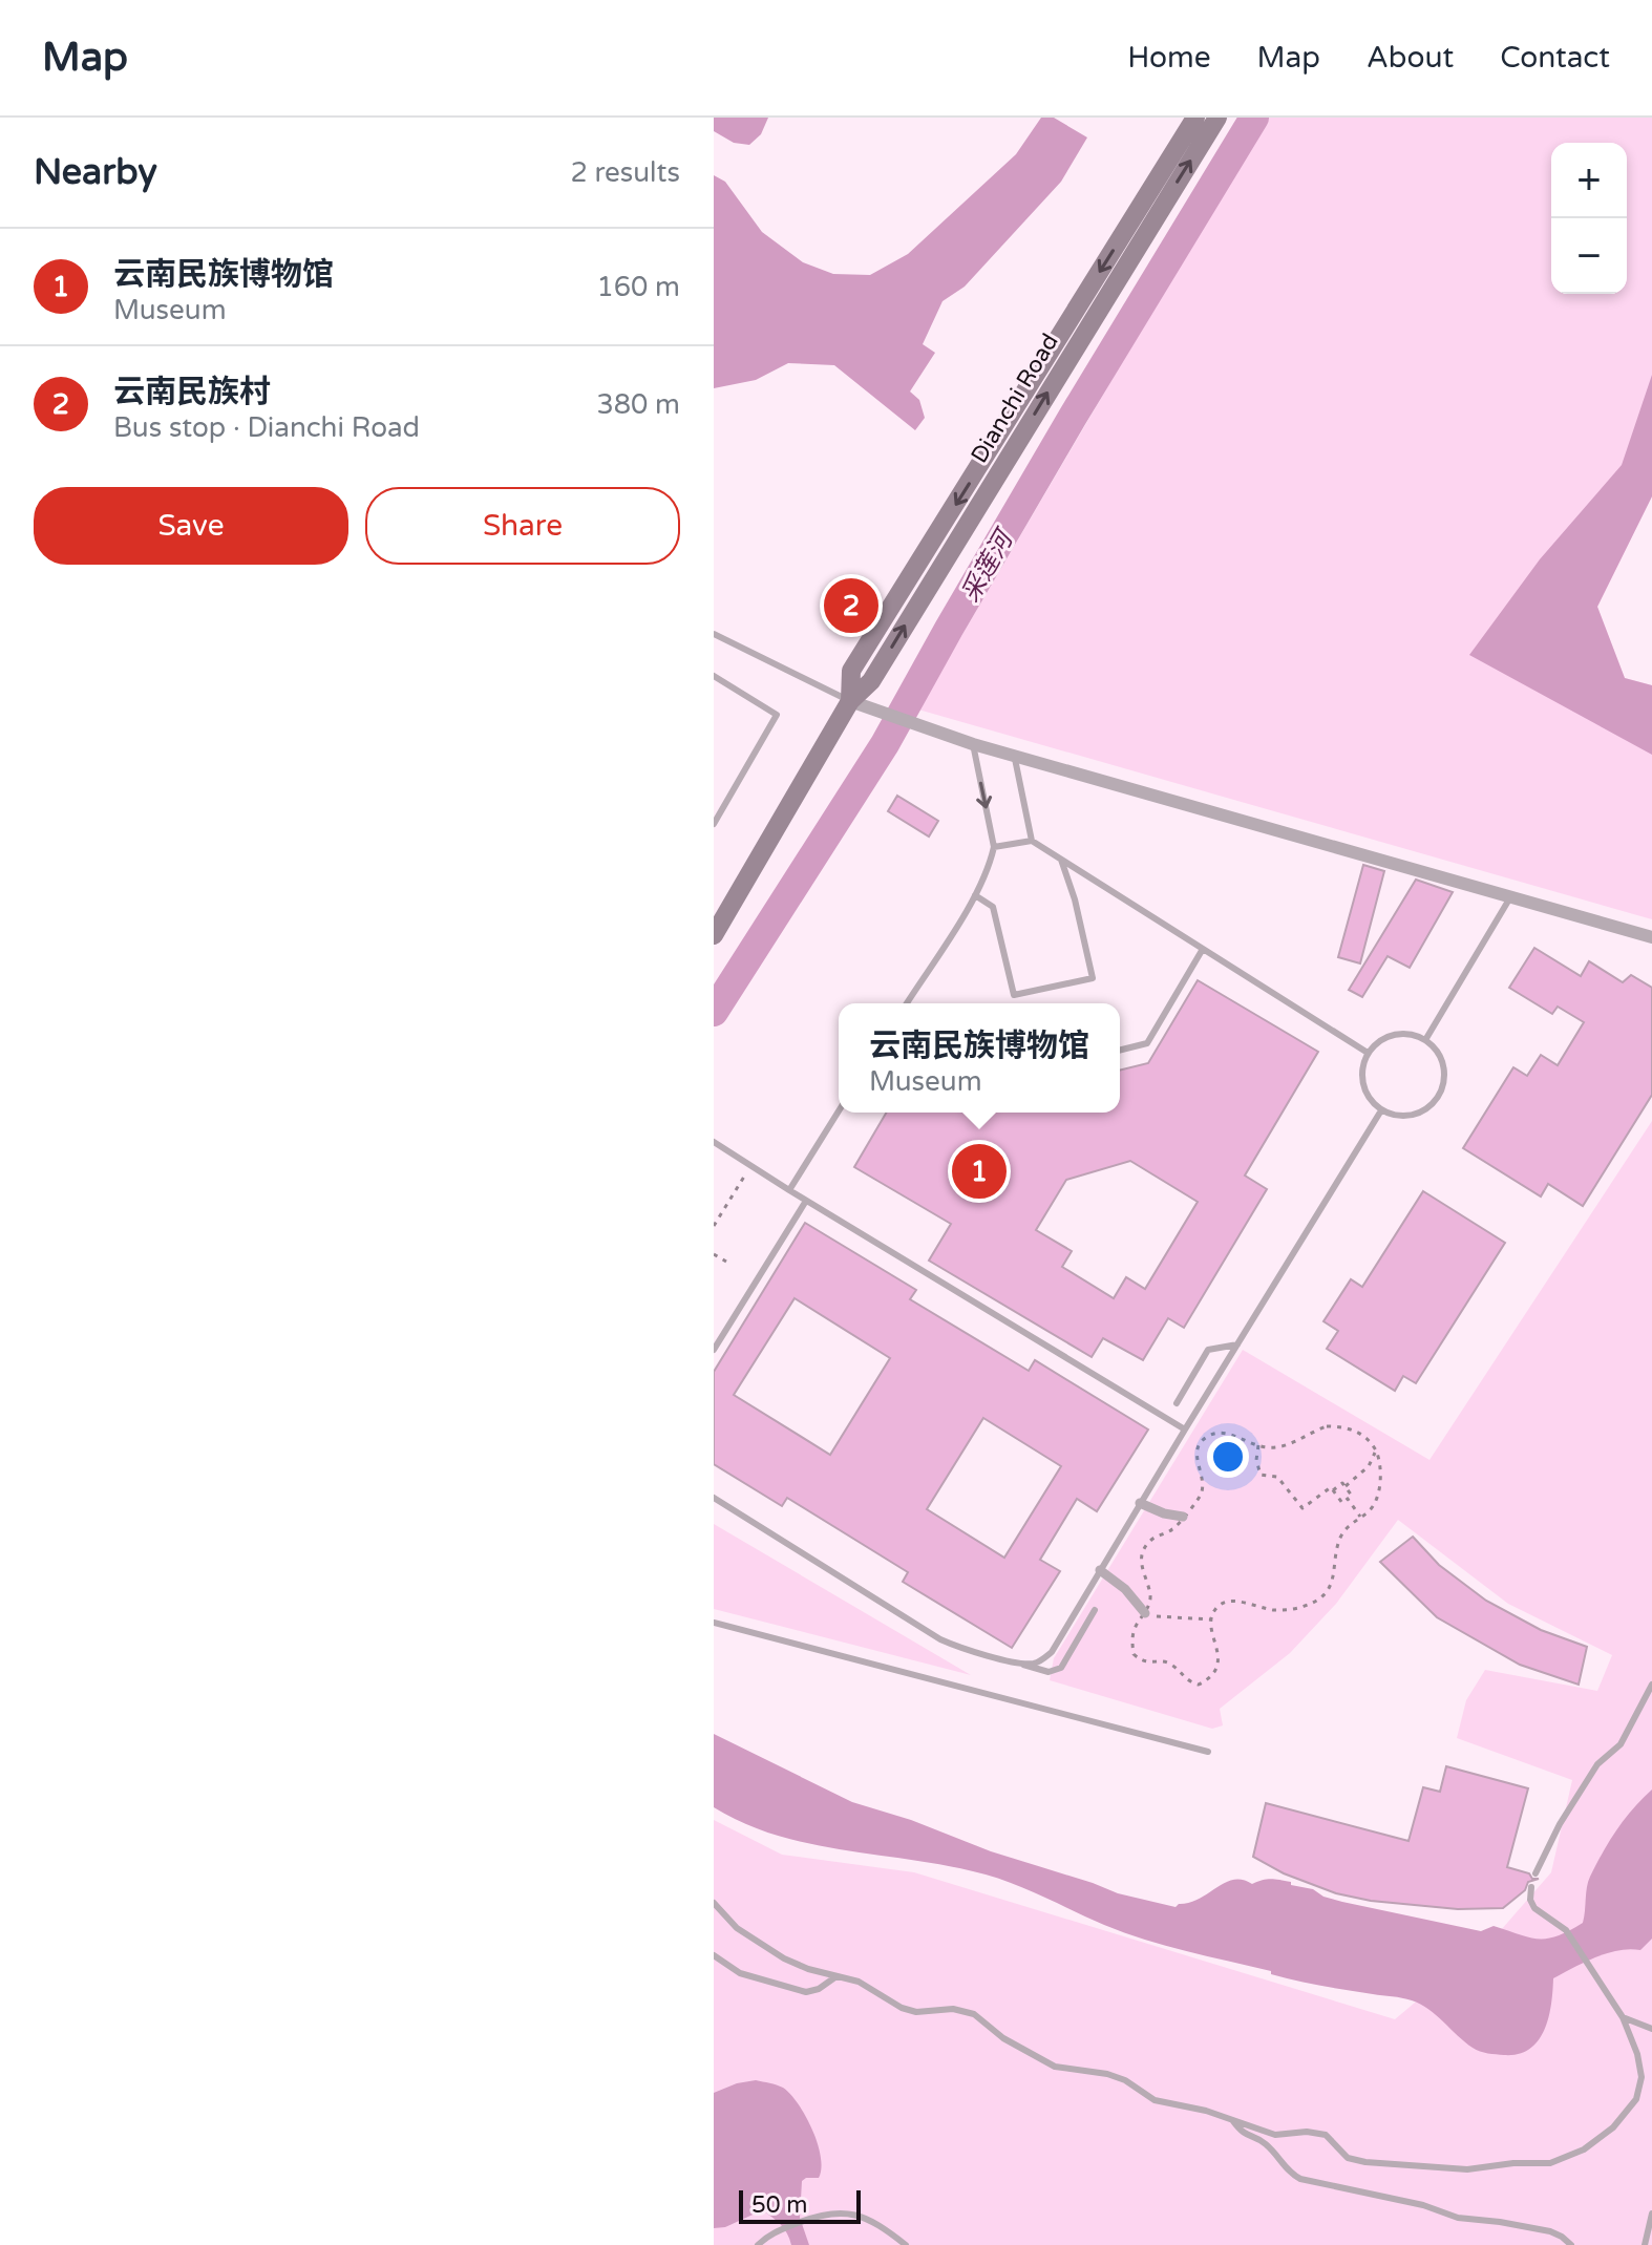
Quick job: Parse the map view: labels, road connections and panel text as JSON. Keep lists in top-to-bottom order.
{
  "streets": {
    "main road": ["Dianchi Road"]
  },
  "water": ["采莲河"],
  "scale_bar": "50 m",
  "page": {
    "header": "Map",
    "nav": [
      "Home",
      "Map",
      "About",
      "Contact"
    ],
    "heading": ["Nearby", "2 results"],
    "map_buttons": ["+", "−"],
    "list": [
      {
        "mark": "1",
        "name": "云南民族博物馆",
        "note": "Museum",
        "value": "160 m"
      },
      {
        "mark": "2",
        "name": "云南民族村",
        "note": "Bus stop · Dianchi Road",
        "value": "380 m"
      }
    ],
    "buttons": ["Save", "Share"],
    "pins": ["2", "1"],
    "popup": ["云南民族博物馆", "Museum"],
    "scale": "50 m"
  }
}
